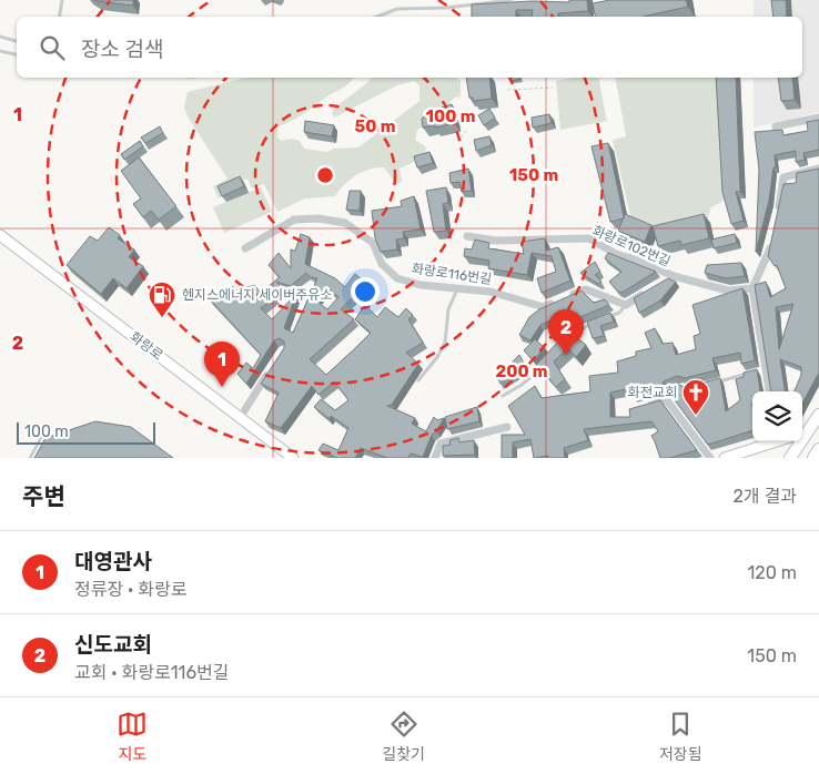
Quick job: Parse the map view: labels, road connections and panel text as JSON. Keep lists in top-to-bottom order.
{
  "streets": {
    "main road": ["화랑로"],
    "street": ["화랑로102번길", "화랑로116번길"]
  },
  "places": {
    "fuel station": ["헨지스에너지 세이버주유소"],
    "church": ["화전교회"]
  },
  "scale_bar": "100 m",
  "page": {
    "search": "장소 검색",
    "pins": ["2", "1"],
    "scale": "100 m",
    "heading": ["주변", "2개 결과"],
    "list": [
      {
        "mark": "1",
        "name": "대영관사",
        "note": "정류장 · 화랑로",
        "value": "120 m"
      },
      {
        "mark": "2",
        "name": "신도교회",
        "note": "교회 · 화랑로116번길",
        "value": "150 m"
      }
    ],
    "nav": ["지도", "길찾기", "저장됨"]
  },
  "grid": {
    "rows": ["1", "2"]
  },
  "rings": [
    "100 m",
    "50 m",
    "150 m",
    "200 m"
  ]
}
